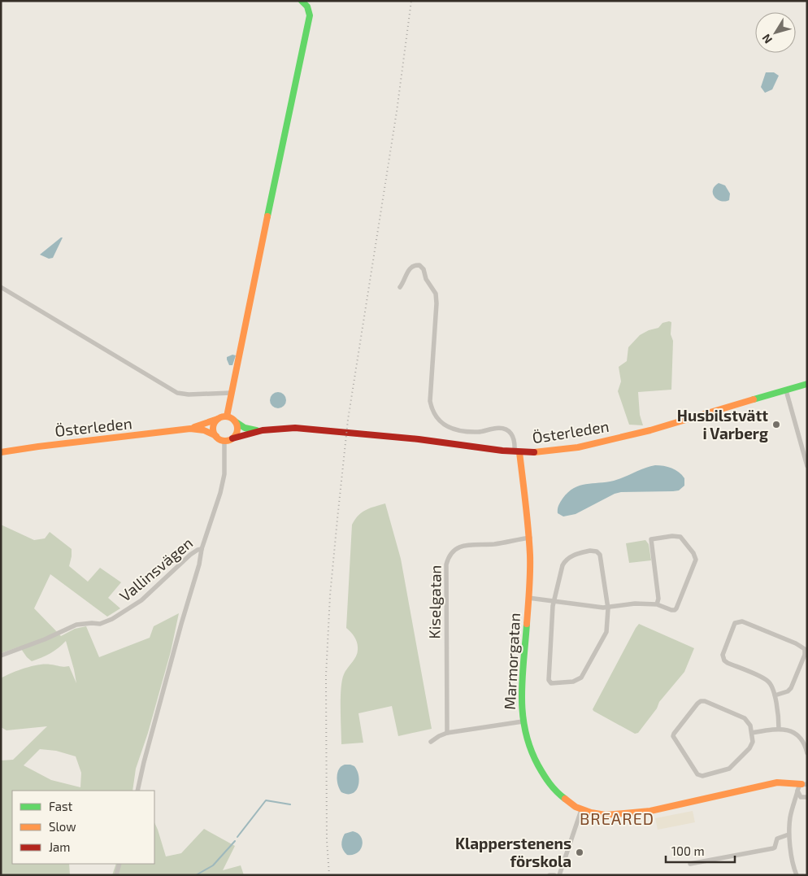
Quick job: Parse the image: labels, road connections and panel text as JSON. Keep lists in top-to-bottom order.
{
  "streets": {
    "street": [
      "Österleden",
      "Vallinsvägen",
      "Kiselgatan",
      "Marmorgatan"
    ]
  },
  "crossings": [
    ["Österleden", "Vallinsvägen"],
    ["Österleden", "Marmorgatan"],
    ["Kiselgatan", "Marmorgatan"]
  ],
  "districts": ["BREARED"],
  "places": ["Husbilstvätt i Varberg", "Klapperstenens förskola"],
  "legend": ["Fast", "Slow", "Jam"],
  "scale_bar": "100 m",
  "north": "bottom left"
}
